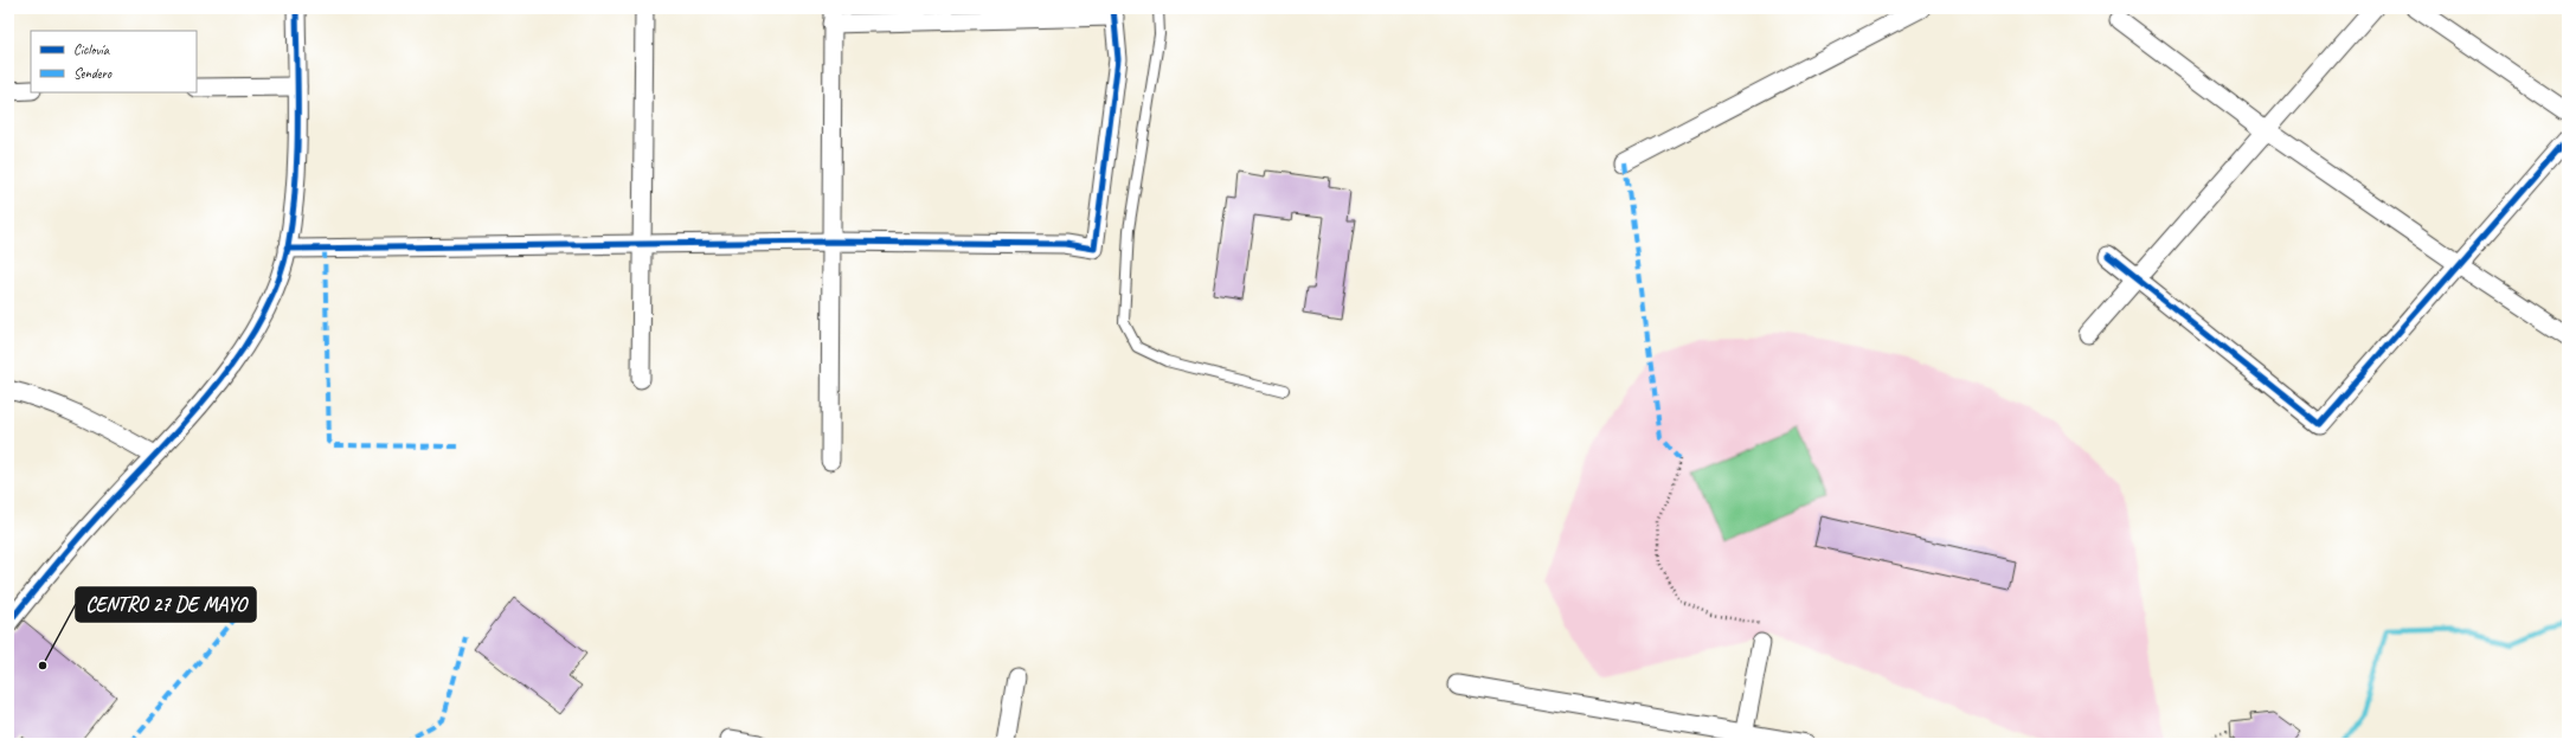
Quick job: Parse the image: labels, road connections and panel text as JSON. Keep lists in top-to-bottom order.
{
  "places": ["CENTRO 27 DE MAYO"],
  "legend": ["Ciclovía", "Sendero"]
}
